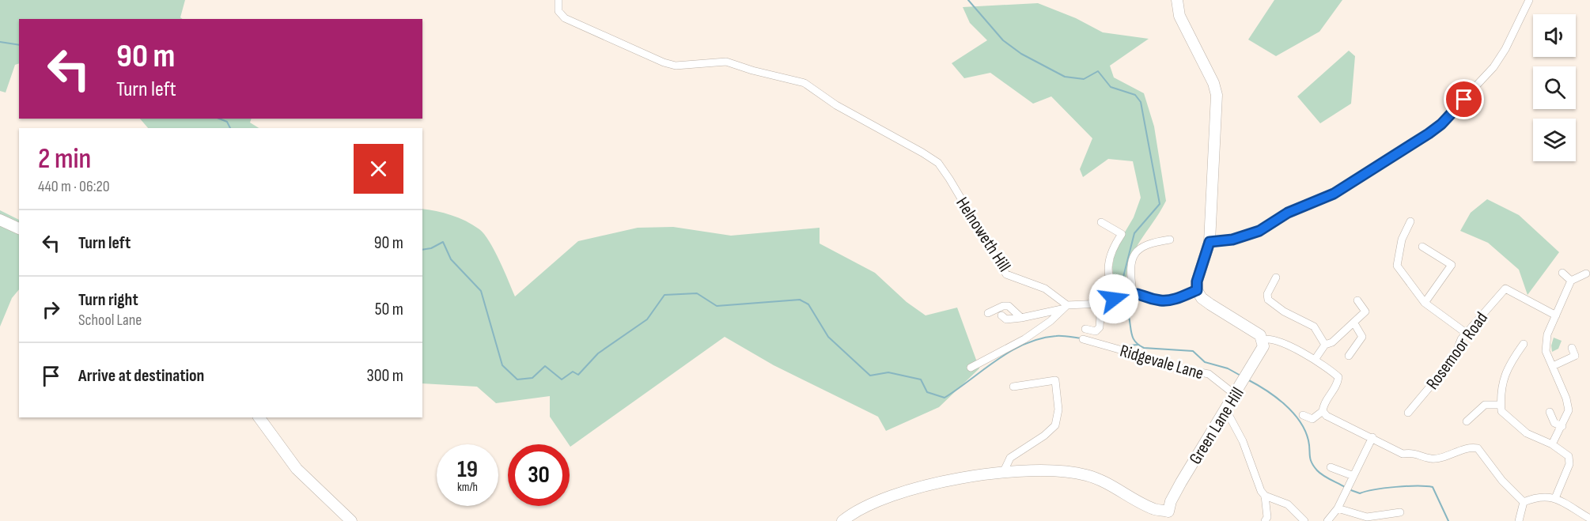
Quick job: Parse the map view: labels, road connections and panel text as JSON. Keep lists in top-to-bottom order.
{
  "streets": {
    "main road": ["Green Lane Hill"],
    "street": ["Helnoweth Hill", "Rosemoor Road", "Ridgevale Lane"]
  },
  "crossings": [
    ["Ridgevale Lane", "Green Lane Hill"]
  ],
  "page": {
    "turn": ["90 m", "Turn left"],
    "heading": ["2 min", "440 m · 06:20"],
    "list": [
      {
        "name": "Turn left",
        "value": "90 m"
      },
      {
        "name": "Turn right",
        "note": "School Lane",
        "value": "50 m"
      },
      {
        "name": "Arrive at destination",
        "value": "300 m"
      }
    ],
    "speed": "19 km/h",
    "limit": "30"
  }
}
